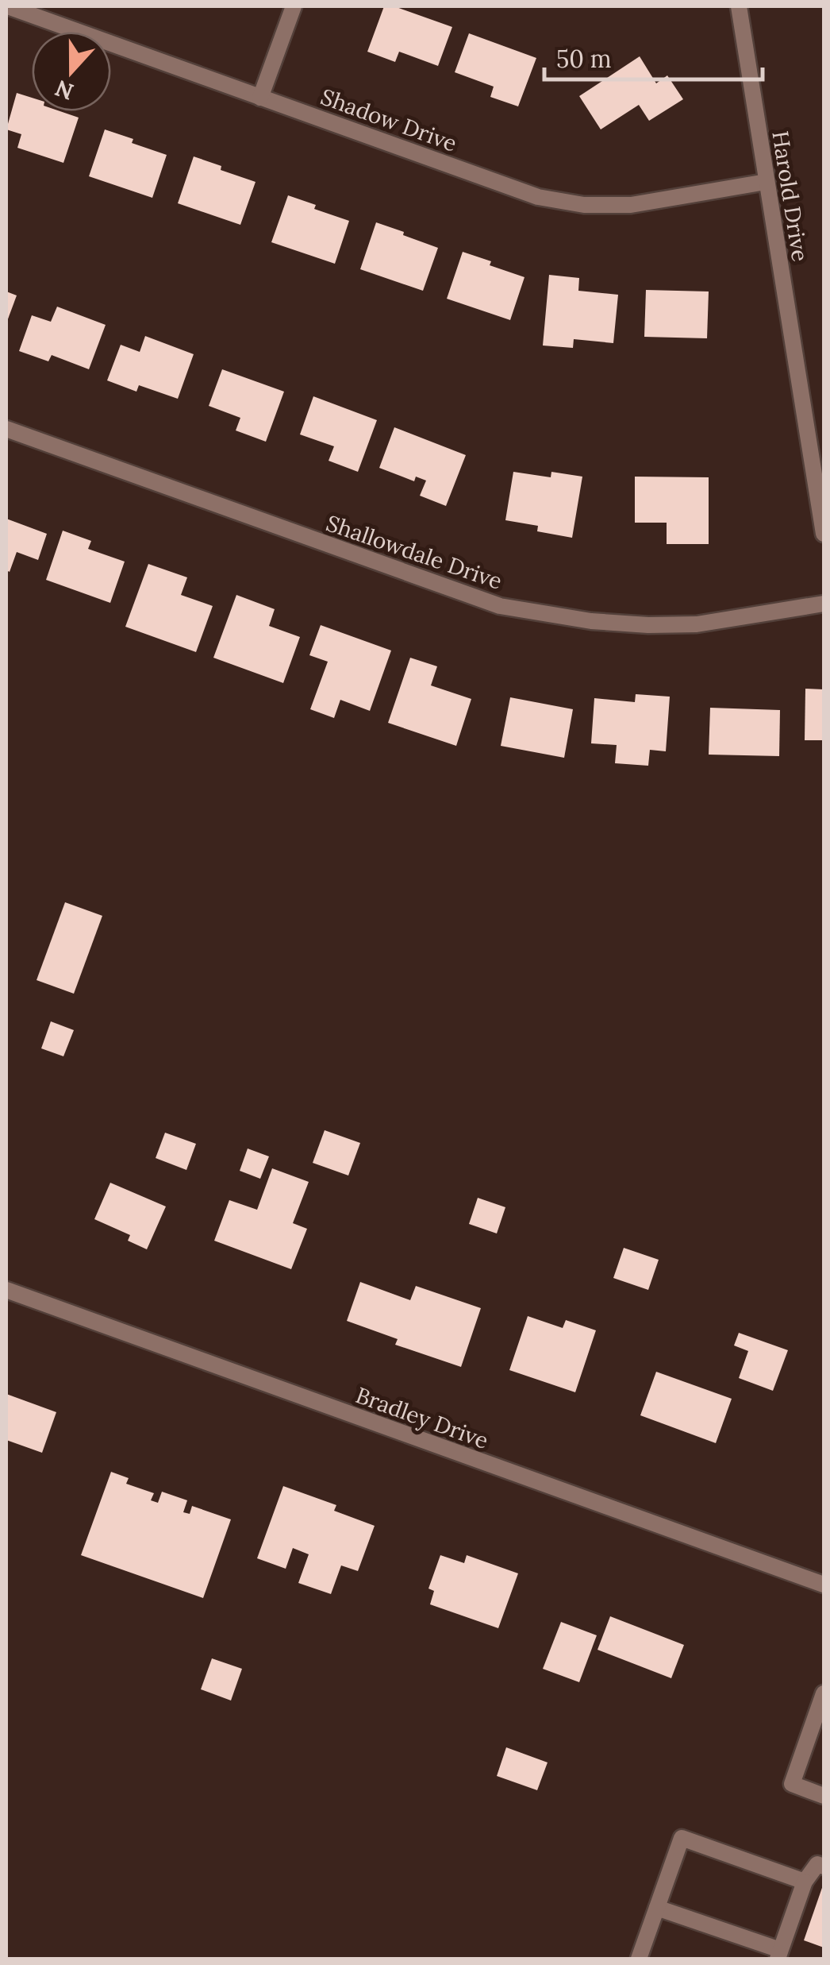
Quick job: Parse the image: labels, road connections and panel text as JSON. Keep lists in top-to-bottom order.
{
  "streets": {
    "street": [
      "Shadow Drive",
      "Harold Drive",
      "Shallowdale Drive",
      "Bradley Drive"
    ]
  },
  "crossings": [
    ["Shadow Drive", "Harold Drive"]
  ],
  "scale_bar": "50 m",
  "north": "bottom"
}
